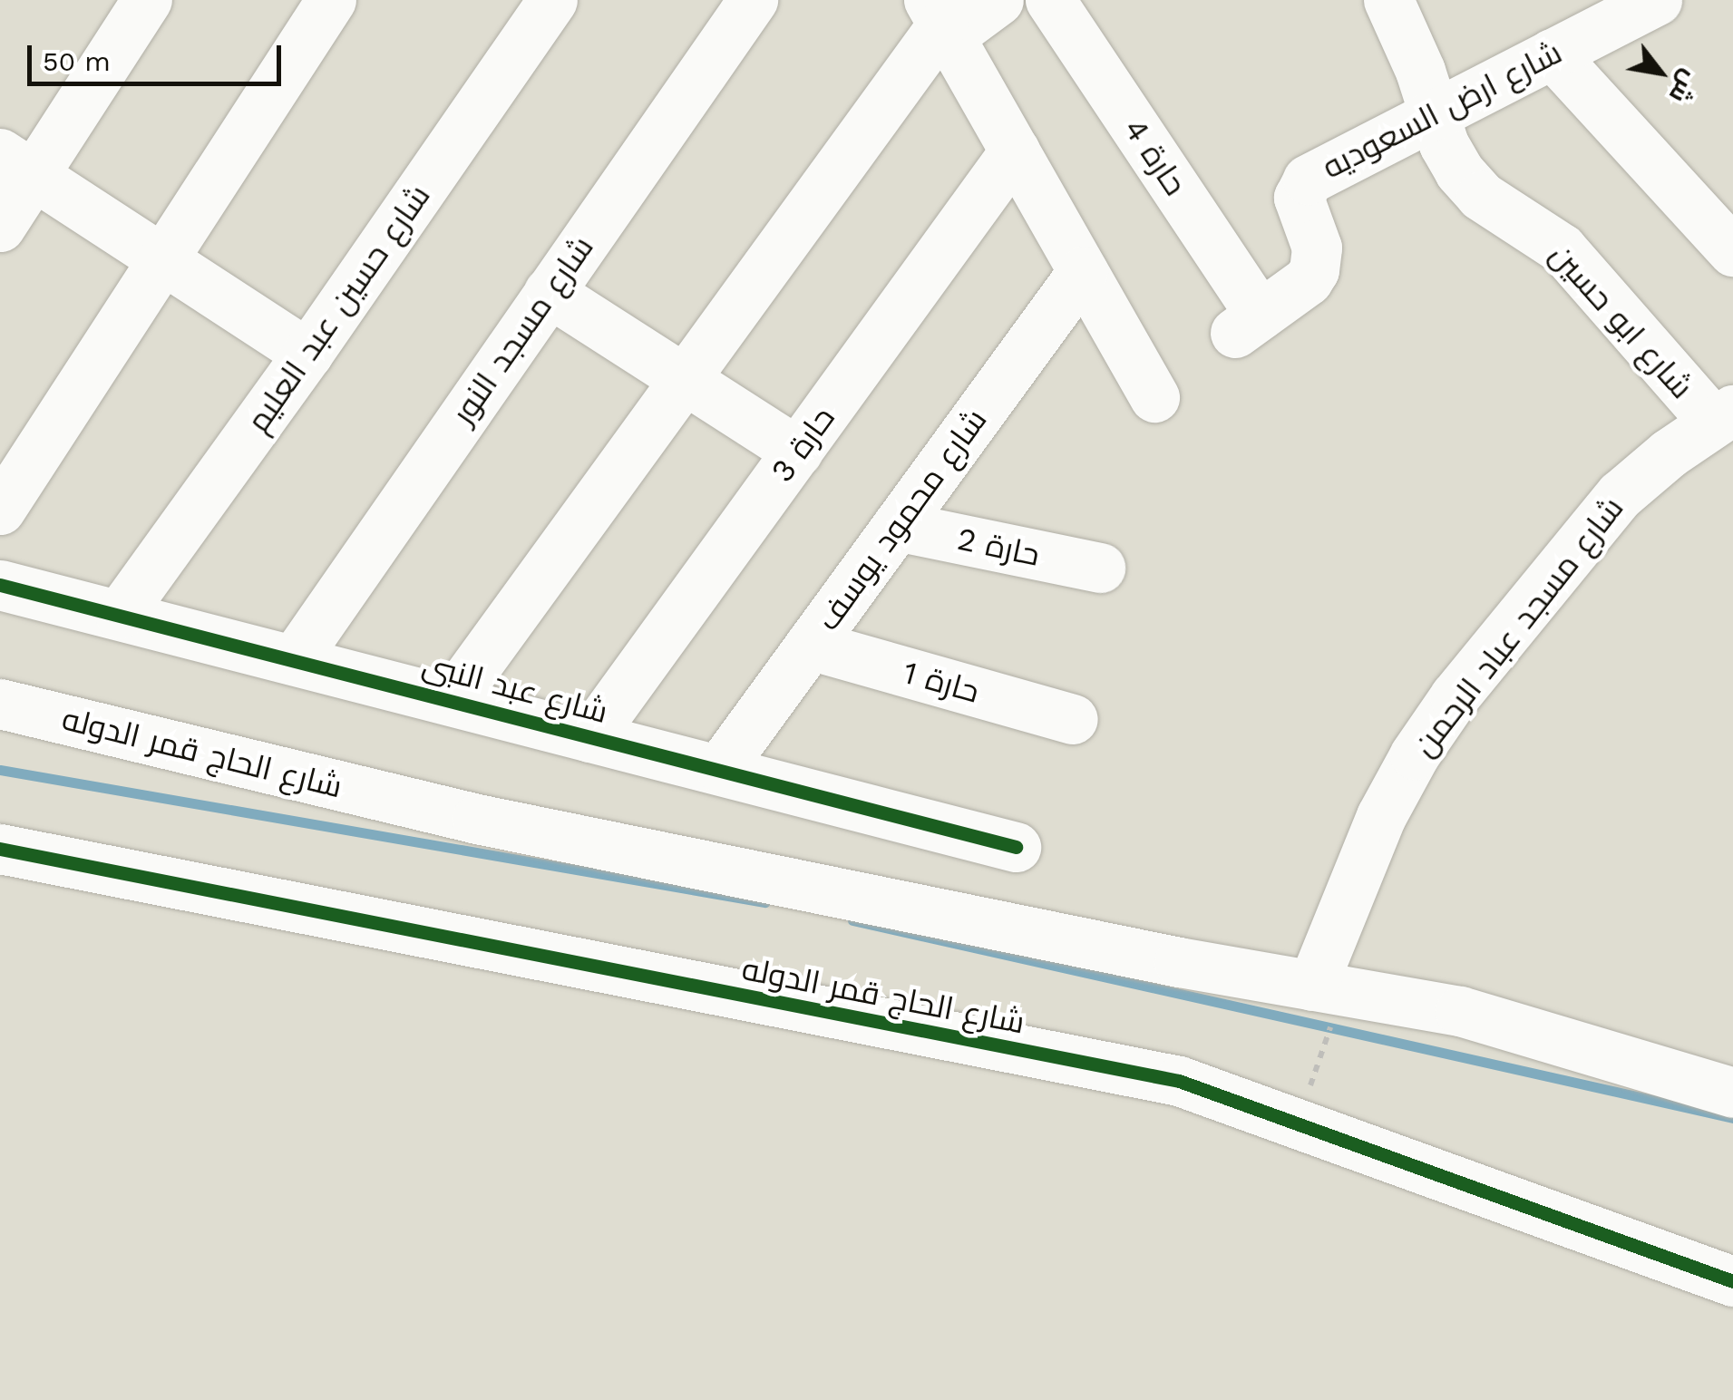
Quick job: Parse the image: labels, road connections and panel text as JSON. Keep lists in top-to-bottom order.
{
  "streets": {
    "street": [
      "شارع ارض السعوديه",
      "حارة 4",
      "شارع حسين عبد العليم",
      "شارع ابو حسين",
      "شارع مسجد النور",
      "حارة 3",
      "شارع محمود يوسف",
      "حارة 2",
      "شارع مسجد عباد الرحمن",
      "حارة 1",
      "شارع عبد النبى",
      "شارع الحاج قمر الدوله"
    ]
  },
  "crossings": [
    ["شارع ارض السعوديه", "حارة 4"],
    ["شارع ارض السعوديه", "شارع ابو حسين"],
    ["شارع حسين عبد العليم", "شارع عبد النبى"],
    ["شارع ابو حسين", "شارع مسجد عباد الرحمن"],
    ["شارع مسجد النور", "شارع عبد النبى"],
    ["حارة 3", "شارع عبد النبى"],
    ["شارع محمود يوسف", "حارة 2"],
    ["شارع محمود يوسف", "حارة 1"],
    ["شارع محمود يوسف", "شارع عبد النبى"],
    ["شارع مسجد عباد الرحمن", "شارع الحاج قمر الدوله"]
  ],
  "scale_bar": "50 m",
  "north": "bottom right"
}
